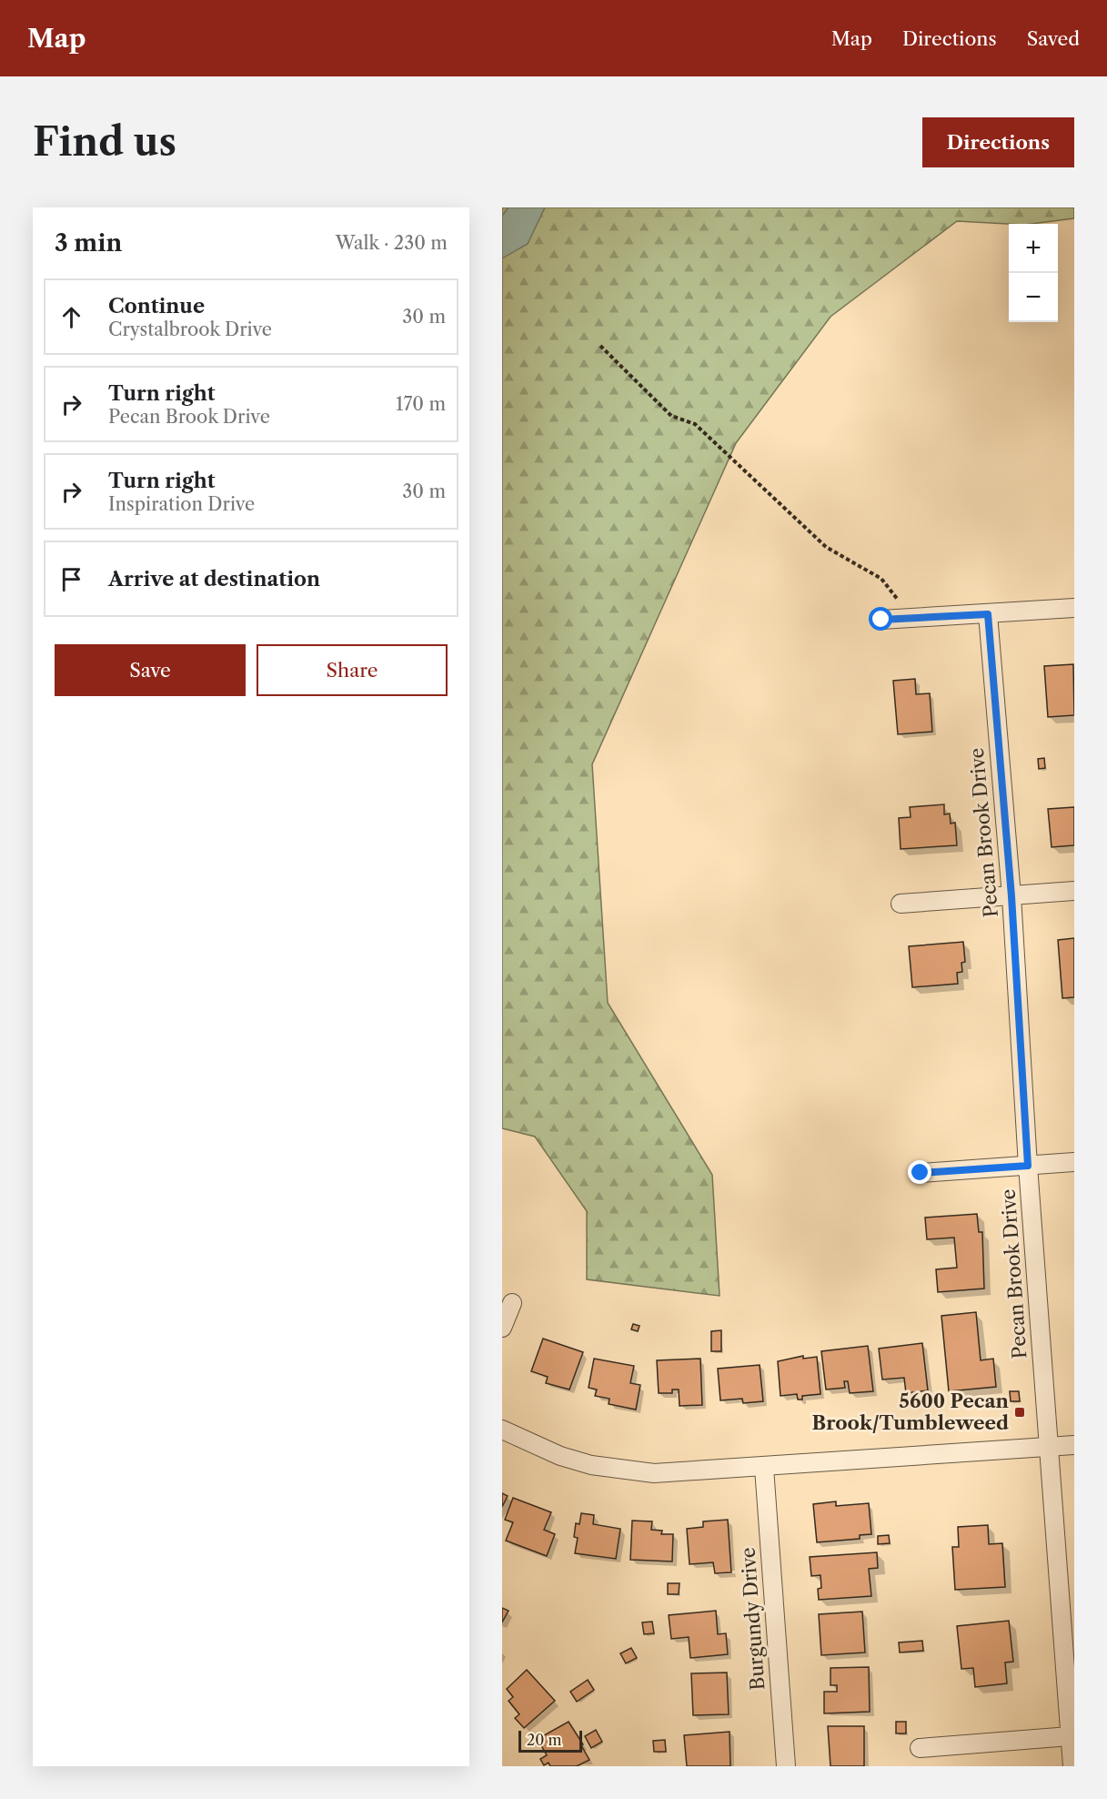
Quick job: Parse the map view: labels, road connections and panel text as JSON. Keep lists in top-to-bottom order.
{
  "streets": {
    "street": ["Pecan Brook Drive", "Burgundy Drive"]
  },
  "places": {
    "transit": ["5600 Pecan Brook/Tumbleweed"]
  },
  "scale_bar": "20 m",
  "page": {
    "header": "Map",
    "nav": ["Map", "Directions", "Saved"],
    "buttons": [
      "Directions",
      ["Save", "Share"]
    ],
    "title": "Find us",
    "heading": ["3 min", "Walk · 230 m"],
    "map_buttons": ["+", "−"],
    "list": [
      ["Continue", "Crystalbrook Drive", "30 m"],
      ["Turn right", "Pecan Brook Drive", "170 m"],
      ["Turn right", "Inspiration Drive", "30 m"],
      "Arrive at destination"
    ],
    "scale": "20 m"
  }
}
